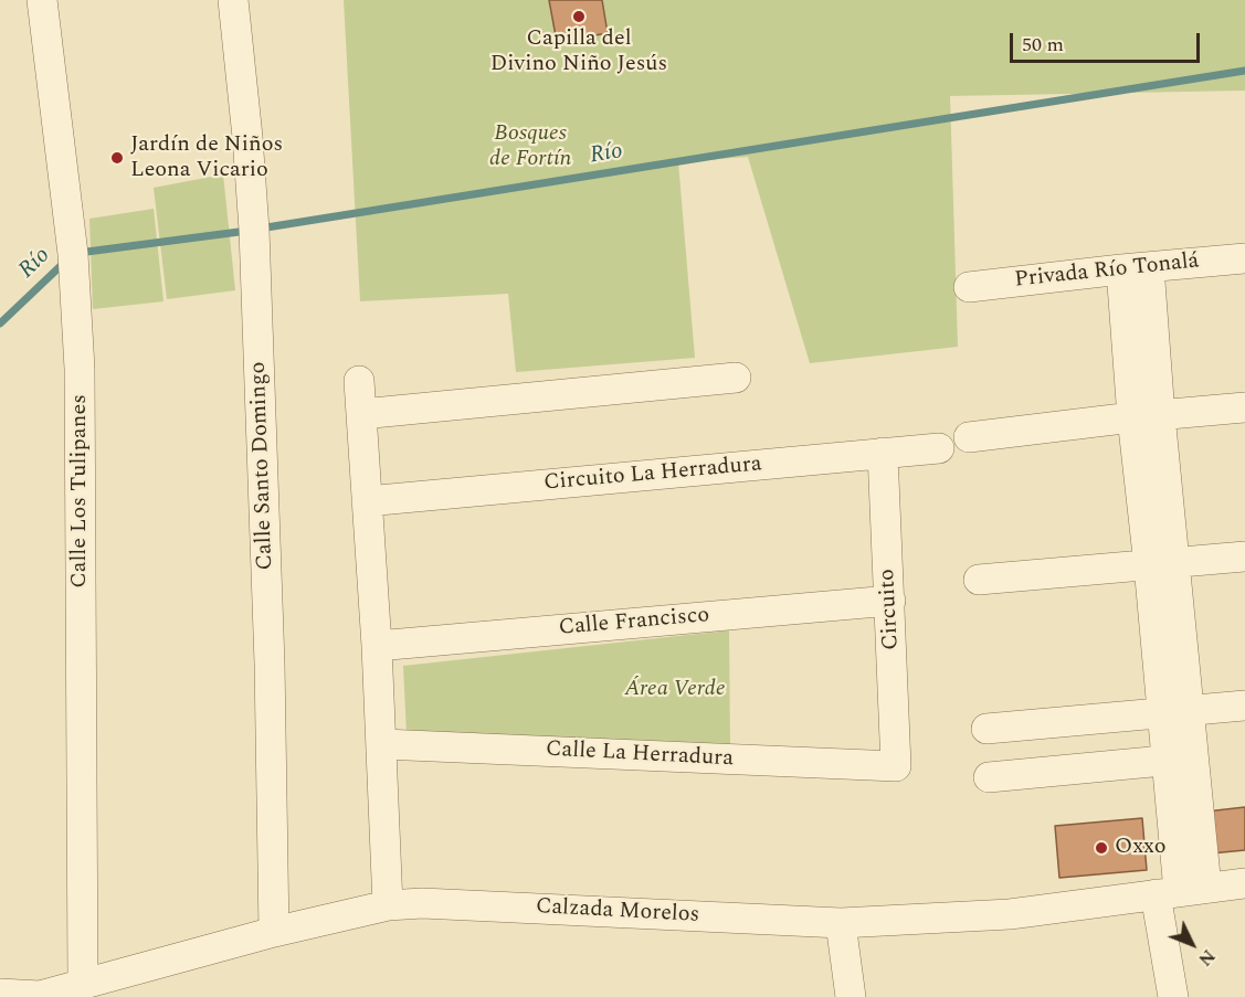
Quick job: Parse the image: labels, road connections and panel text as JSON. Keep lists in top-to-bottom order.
{
  "streets": {
    "street": [
      "Privada Río Tonalá",
      "Calle Santo Domingo",
      "Circuito La Herradura",
      "Calle Los Tulipanes",
      "Circuito",
      "Calle Francisco",
      "Calle La Herradura",
      "Calzada Morelos"
    ]
  },
  "crossings": [
    ["Calle Santo Domingo", "Calzada Morelos"],
    ["Circuito La Herradura", "Circuito"],
    ["Calle Los Tulipanes", "Calzada Morelos"],
    ["Circuito", "Calle Francisco"],
    ["Circuito", "Calle La Herradura"]
  ],
  "water": ["Río"],
  "parks": ["Bosques de Fortín", "Área Verde"],
  "places": ["Capilla del Divino Niño Jesús", "Jardín de Niños Leona Vicario", "Oxxo"],
  "scale_bar": "50 m",
  "north": "bottom right"
}
